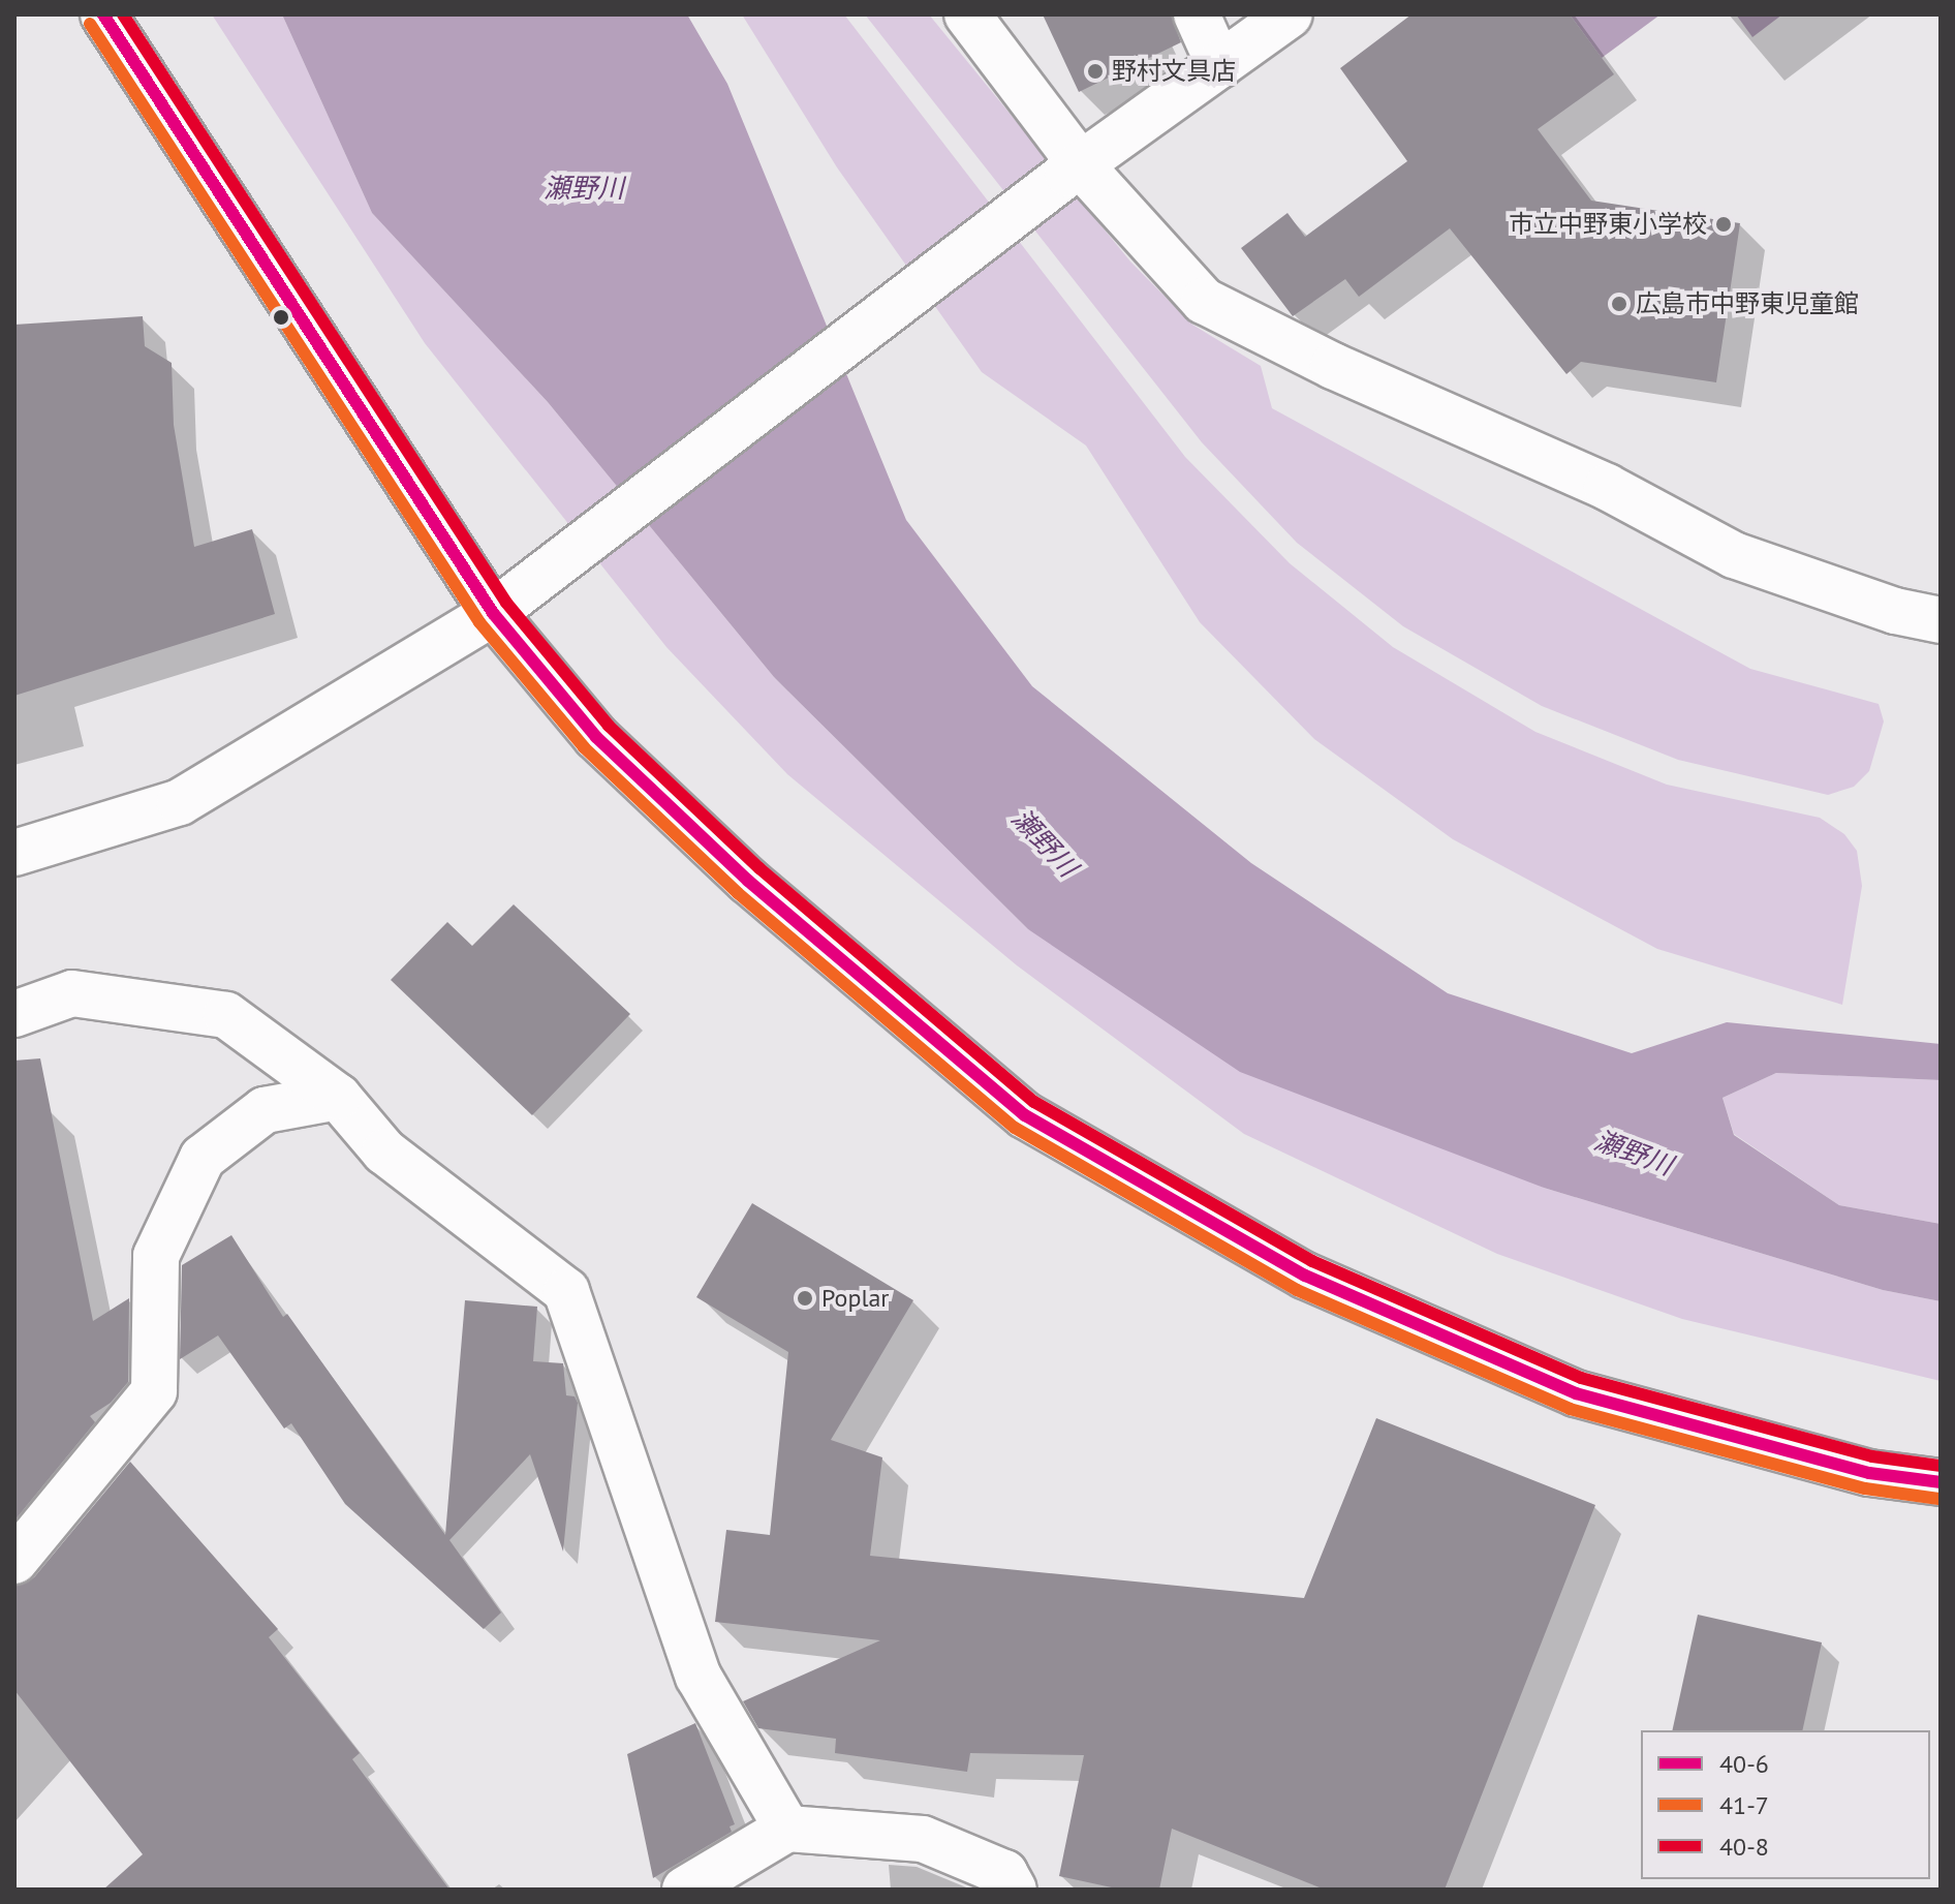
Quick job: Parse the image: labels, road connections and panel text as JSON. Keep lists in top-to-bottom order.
{
  "water": ["瀬野川"],
  "places": [
    "野村文具店",
    "市立中野東小学校",
    "広島市中野東児童館",
    "Poplar"
  ],
  "lines": ["transit line 40-6", "transit line 40-8", "transit line 41-7"],
  "legend": ["40-6", "41-7", "40-8"]
}
